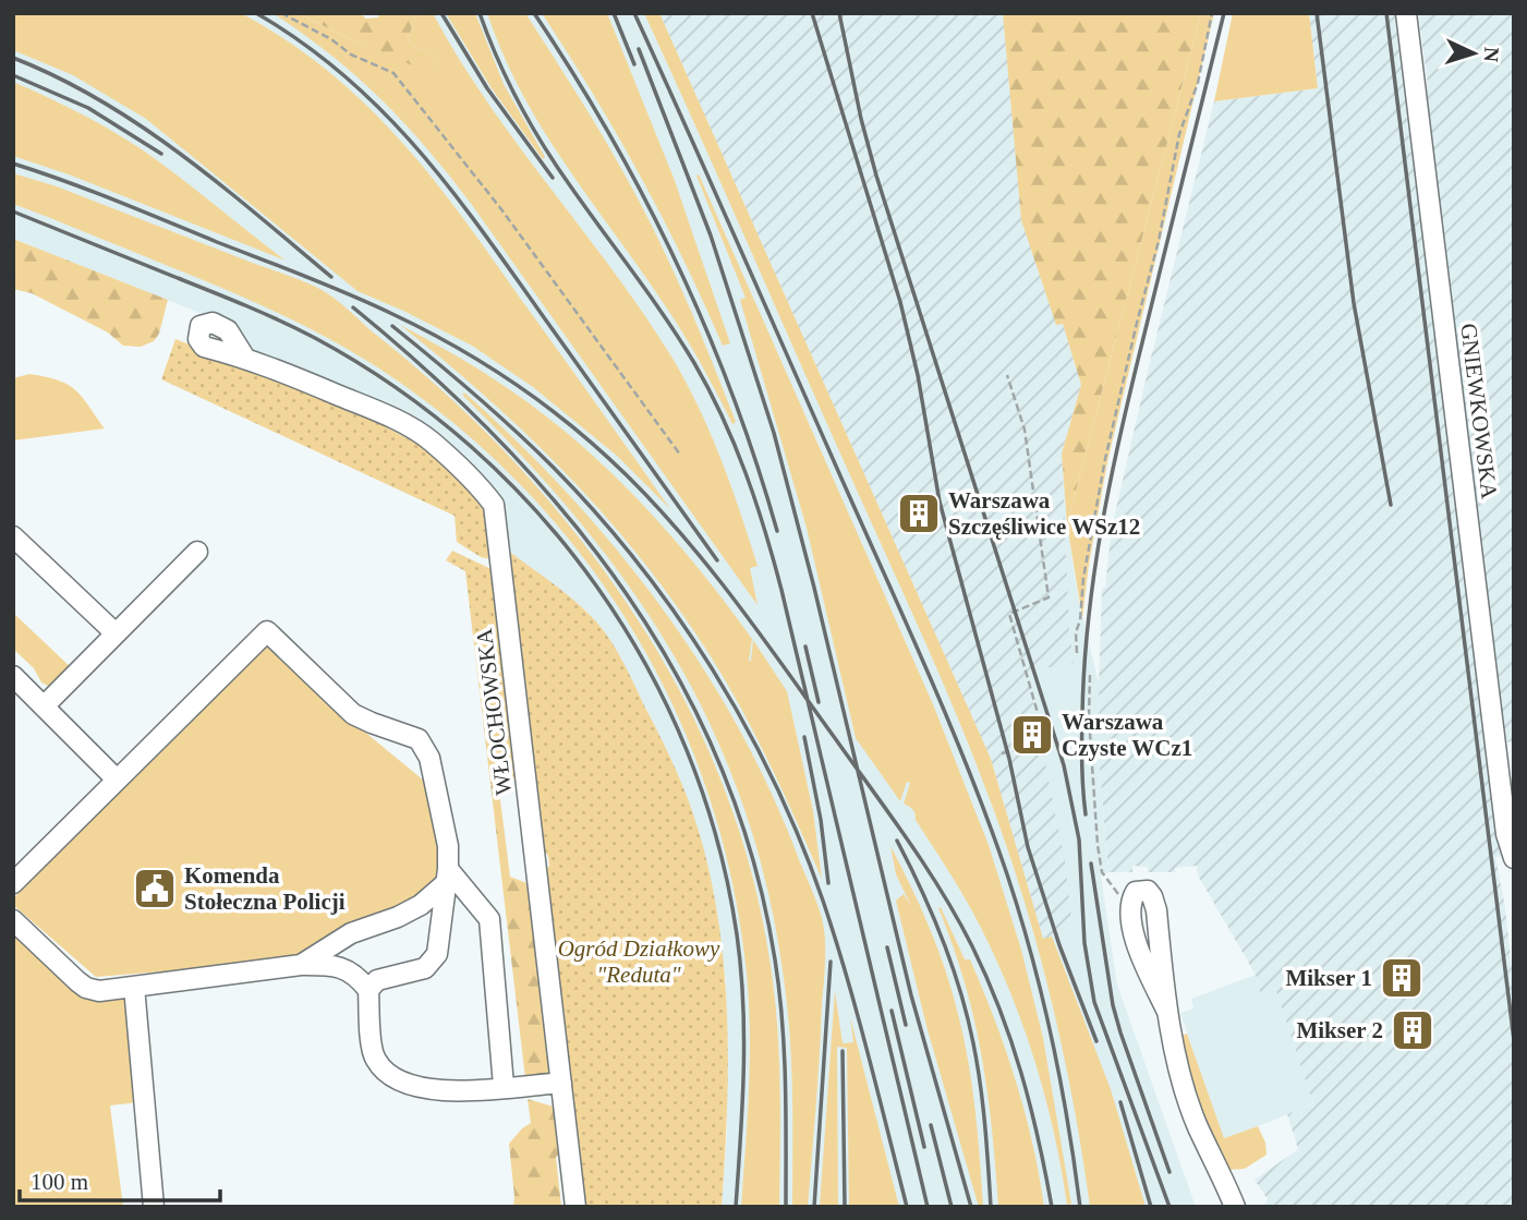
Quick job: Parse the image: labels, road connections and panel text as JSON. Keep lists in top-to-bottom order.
{
  "streets": {
    "street": ["GNIEWKOWSKA", "WŁOCHOWSKA"]
  },
  "parks": ["Ogród Działkowy \"Reduta\""],
  "places": {
    "building": [
      "Warszawa Szczęśliwice WSz12",
      "Warszawa Czyste WCz1",
      "Mikser 1",
      "Mikser 2"
    ],
    "public building": ["Komenda Stołeczna Policji"]
  },
  "scale_bar": "100 m",
  "north": "right"
}
